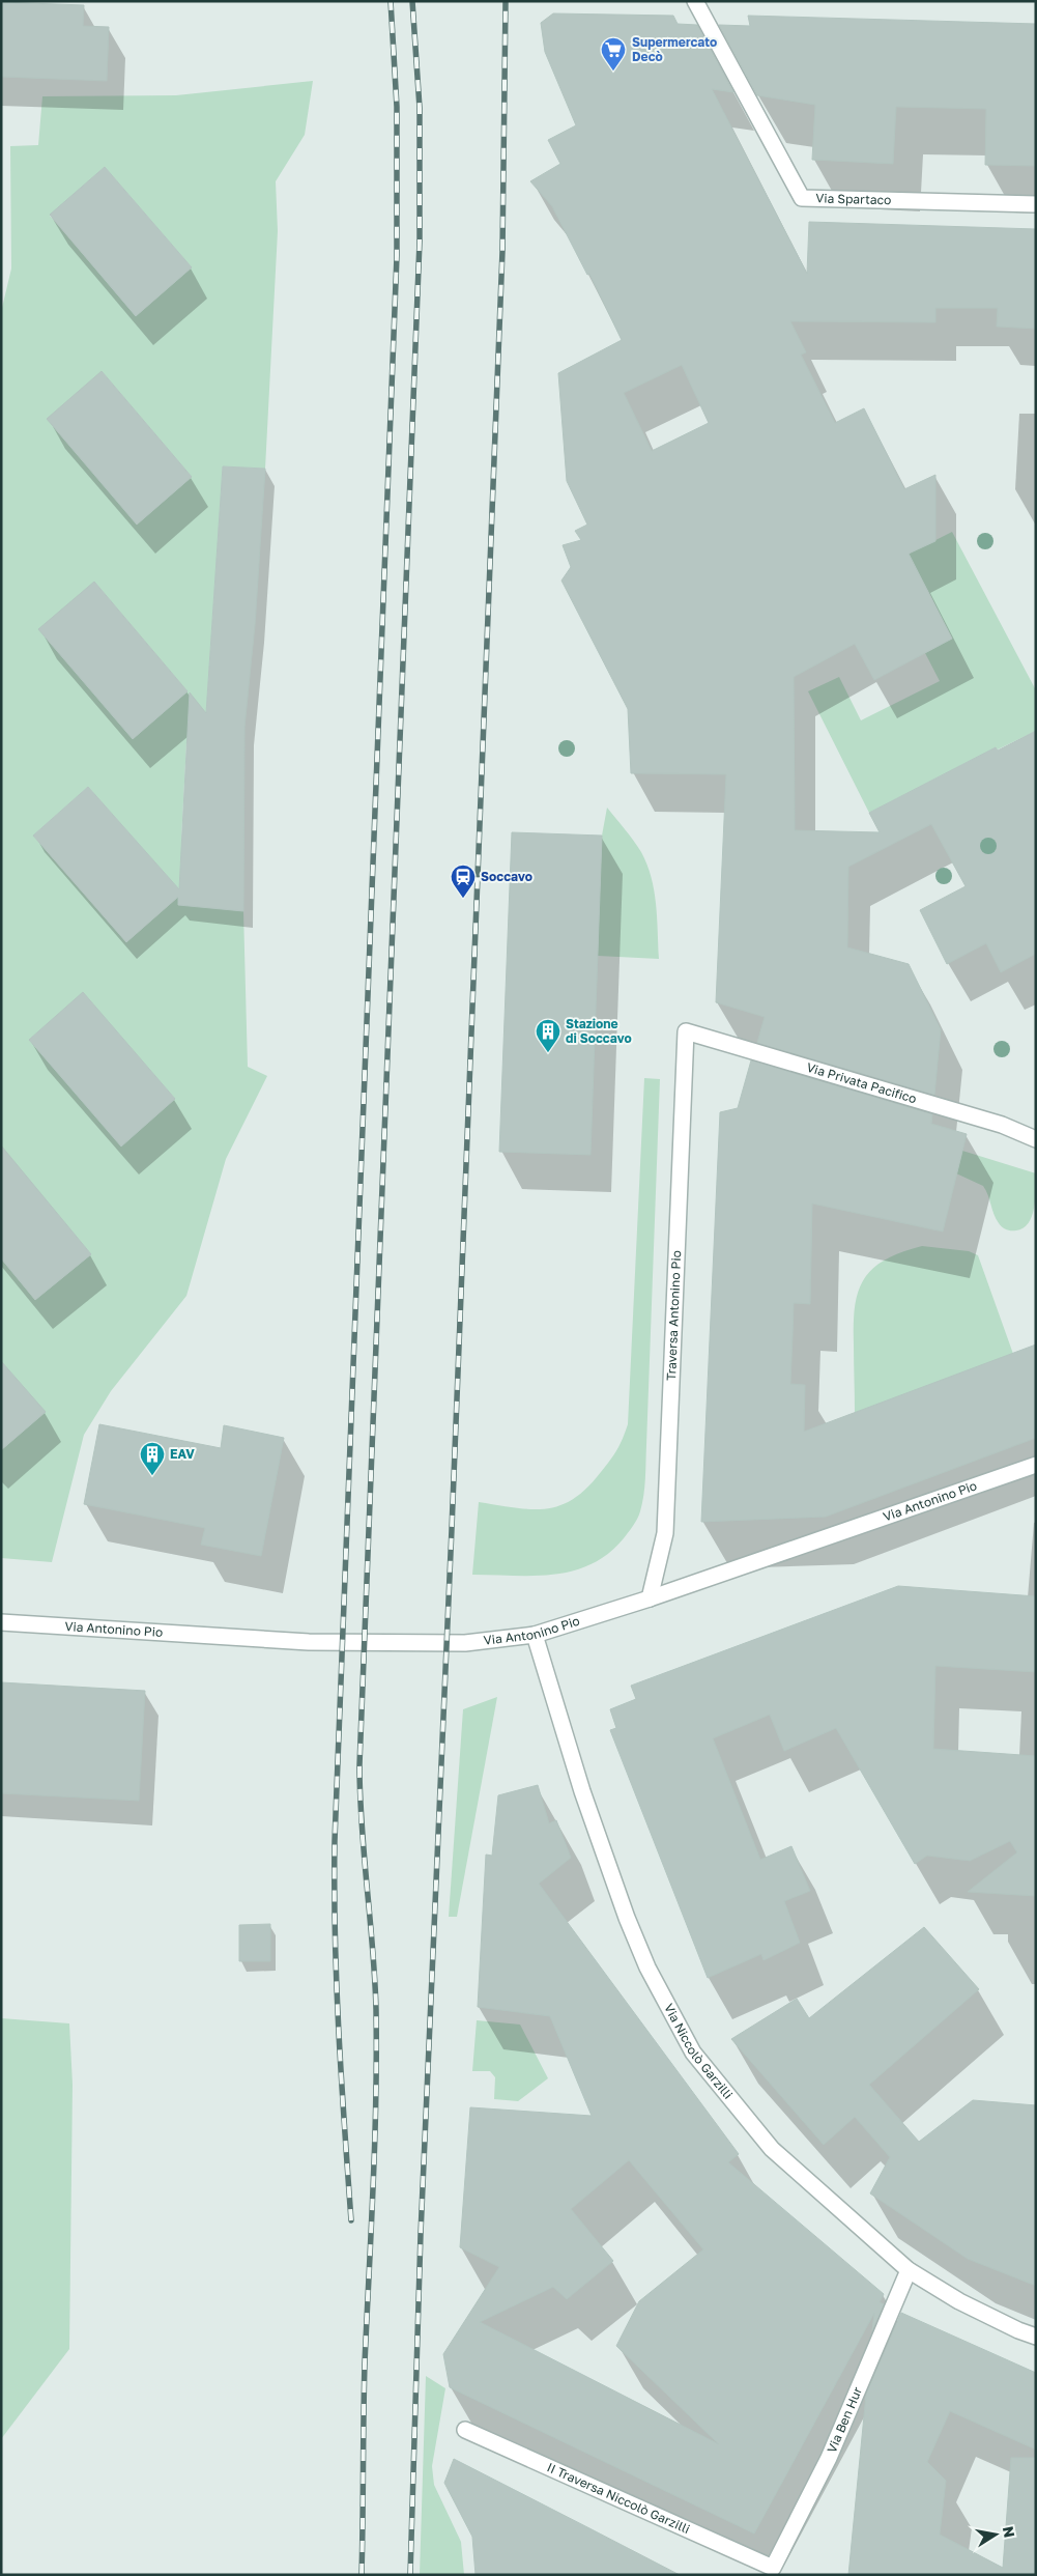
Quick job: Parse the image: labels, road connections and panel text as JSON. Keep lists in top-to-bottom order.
{
  "streets": {
    "street": [
      "Via Spartaco",
      "Via Privata Pacifico",
      "Traversa Antonino Pio",
      "Via Antonino Pio",
      "Via Niccolò Garzilli",
      "Via Ben Hur",
      "II Traversa Niccolò Garzilli"
    ]
  },
  "crossings": [
    ["Via Privata Pacifico", "Traversa Antonino Pio"],
    ["Traversa Antonino Pio", "Via Antonino Pio"],
    ["Via Antonino Pio", "Via Niccolò Garzilli"],
    ["Via Niccolò Garzilli", "Via Ben Hur"],
    ["Via Ben Hur", "II Traversa Niccolò Garzilli"]
  ],
  "places": {
    "supermarket": ["Supermercato Decò"],
    "station": ["Soccavo"],
    "building": ["Stazione di Soccavo", "EAV"]
  },
  "north": "right"
}
